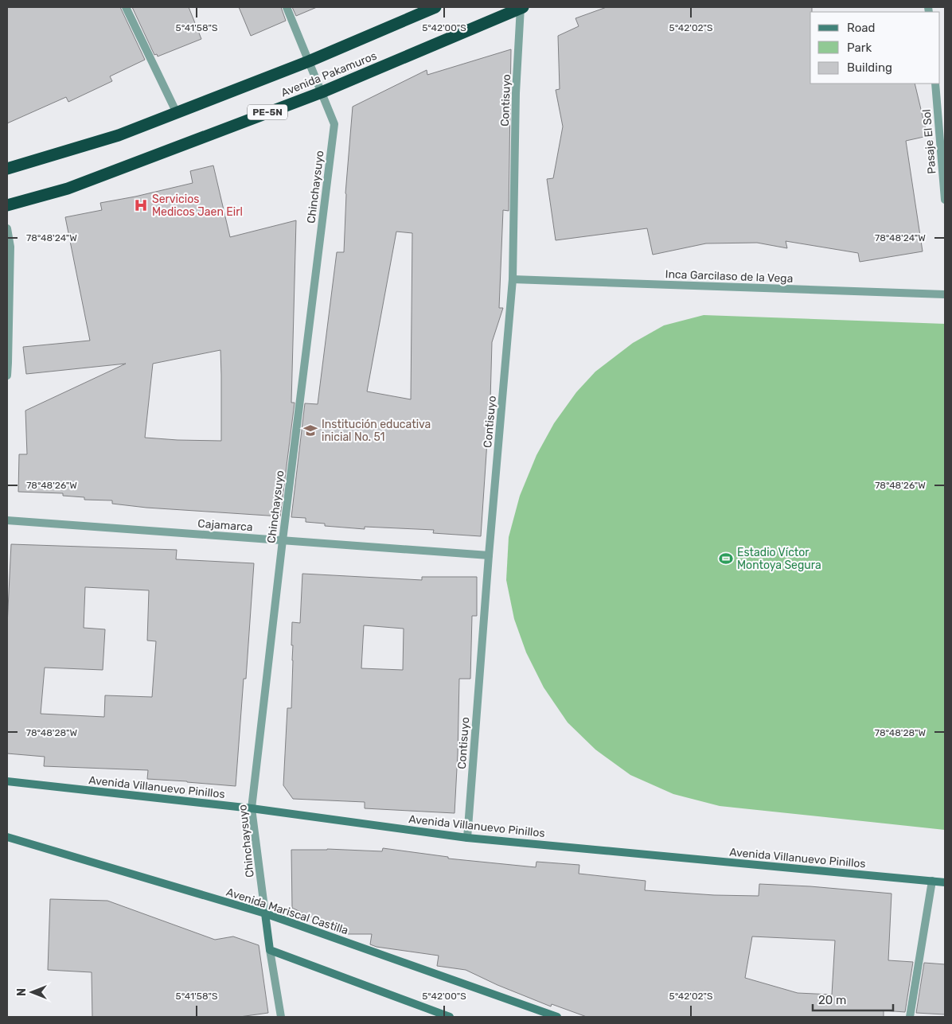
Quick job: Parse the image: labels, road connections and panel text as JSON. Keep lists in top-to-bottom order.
{
  "streets": {
    "highway": ["Avenida Pakamuros", "PE-5N"],
    "street": [
      "Contisuyo",
      "Pasaje El Sol",
      "Chinchaysuyo",
      "Inca Garcilaso de la Vega",
      "Cajamarca",
      "Avenida Villanuevo Pinillos",
      "Avenida Mariscal Castilla"
    ]
  },
  "crossings": [
    ["Avenida Pakamuros", "Contisuyo"],
    ["Avenida Pakamuros", "Chinchaysuyo"],
    ["Contisuyo", "Inca Garcilaso de la Vega"],
    ["Contisuyo", "Cajamarca"],
    ["Contisuyo", "Avenida Villanuevo Pinillos"],
    ["Chinchaysuyo", "Cajamarca"],
    ["Chinchaysuyo", "Avenida Villanuevo Pinillos"],
    ["Chinchaysuyo", "Avenida Mariscal Castilla"]
  ],
  "places": {
    "hospital": ["Servicios Medicos Jaen Eirl"],
    "school or university": ["Institución educativa inicial No. 51"],
    "sports": ["Estadio Víctor Montoya Segura"]
  },
  "legend": ["Road", "Park", "Building"],
  "scale_bar": "20 m",
  "north": "left",
  "coordinates": [
    "5°41'58\"S",
    "5°42'00\"S",
    "5°42'02\"S",
    "78°48'24\"W",
    "78°48'26\"W",
    "78°48'28\"W"
  ]
}
